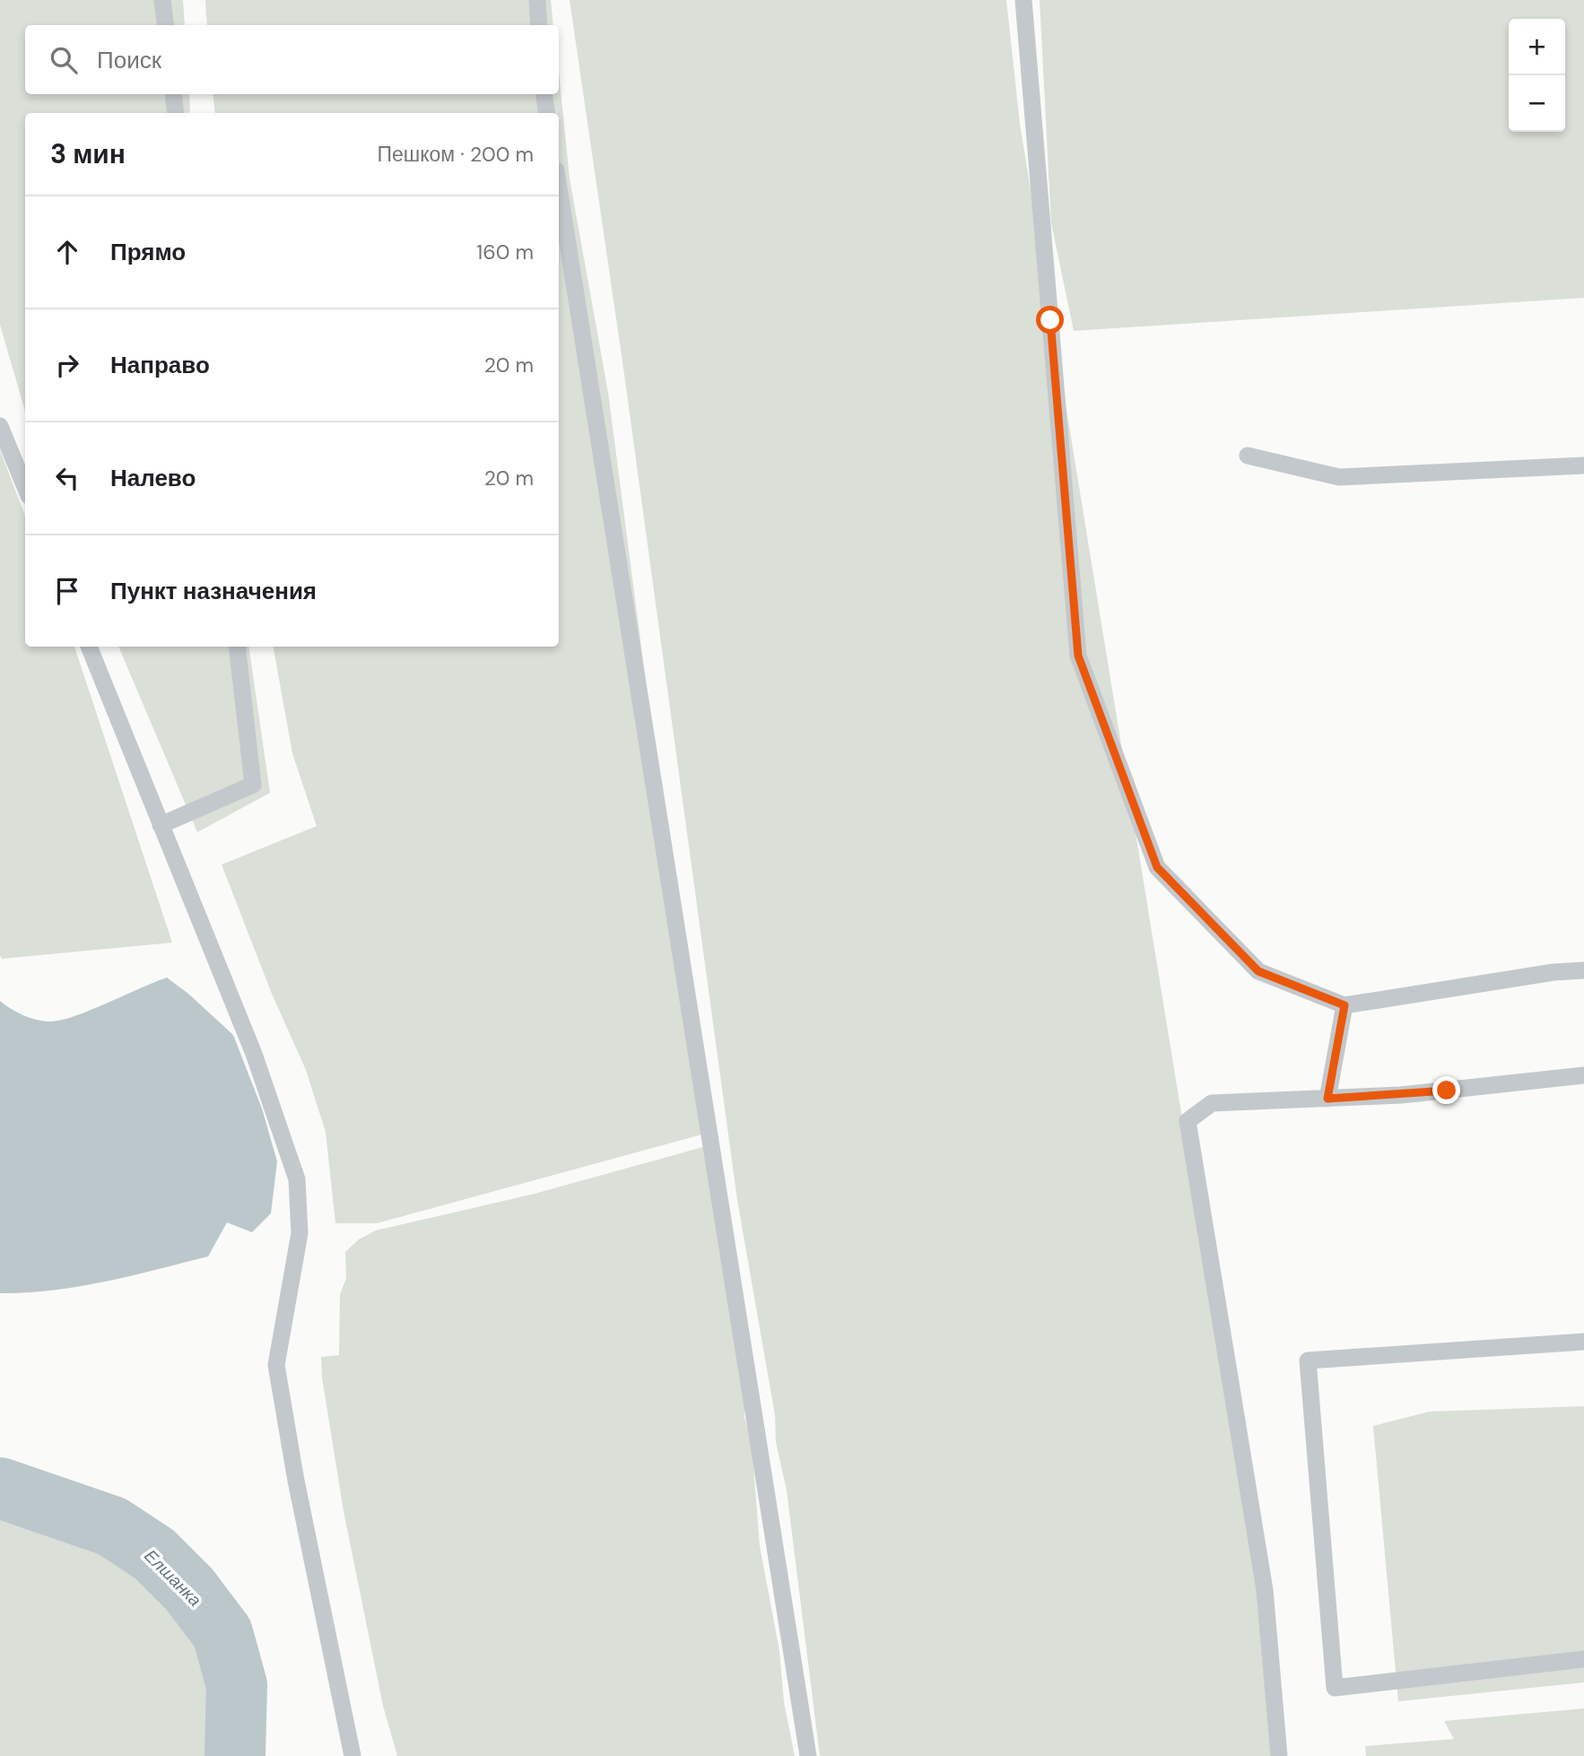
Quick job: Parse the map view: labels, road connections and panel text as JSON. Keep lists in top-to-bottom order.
{
  "water": ["Елшанка"],
  "page": {
    "map_buttons": ["+", "−"],
    "search": "Поиск",
    "heading": ["3 мин", "Пешком · 200 m"],
    "list": [
      ["Прямо", "160 m"],
      ["Направо", "20 m"],
      ["Налево", "20 m"],
      "Пункт назначения"
    ]
  }
}
